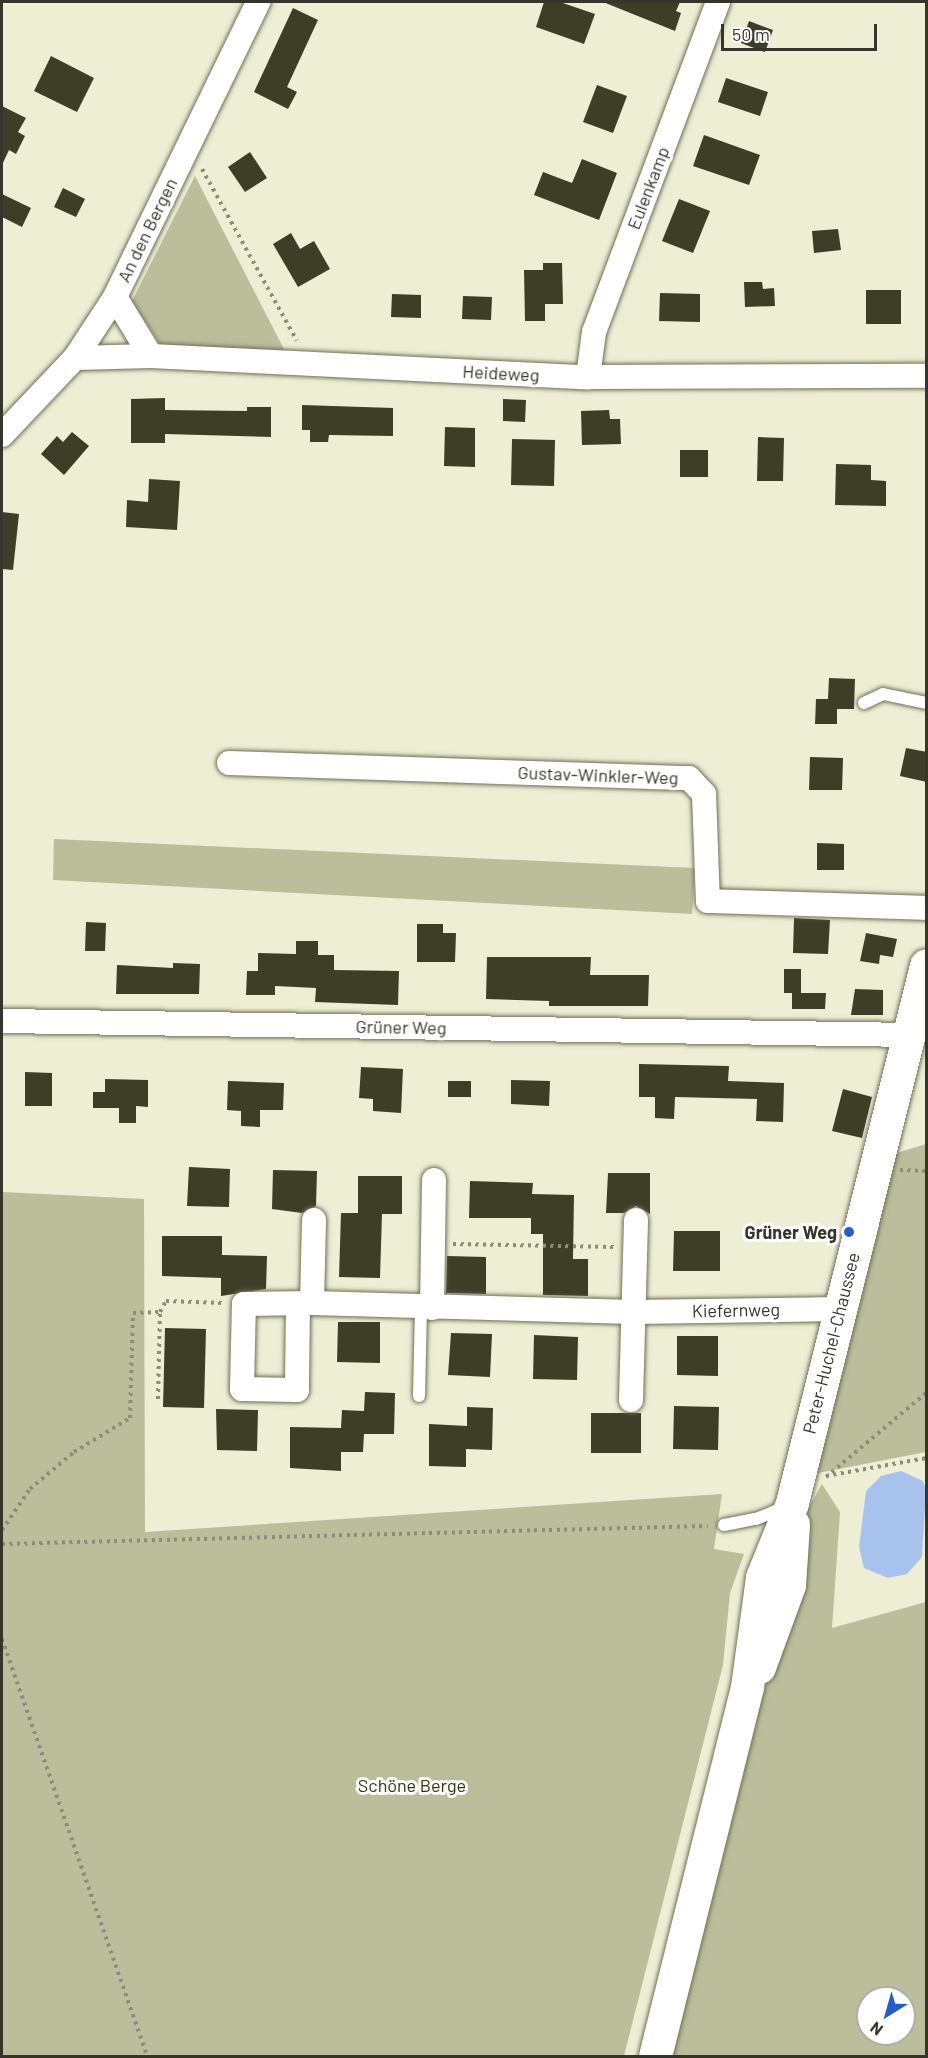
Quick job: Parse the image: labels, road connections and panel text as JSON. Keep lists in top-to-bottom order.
{
  "streets": {
    "street": [
      "Eulenkamp",
      "An den Bergen",
      "Heideweg",
      "Gustav-Winkler-Weg",
      "Grüner Weg",
      "Kiefernweg",
      "Peter-Huchel-Chaussee"
    ]
  },
  "crossings": [
    ["Eulenkamp", "Heideweg"],
    ["An den Bergen", "Heideweg"],
    ["Grüner Weg", "Peter-Huchel-Chaussee"],
    ["Kiefernweg", "Peter-Huchel-Chaussee"]
  ],
  "parks": ["Schöne Berge"],
  "places": ["Grüner Weg"],
  "scale_bar": "50 m",
  "north": "bottom left"
}
